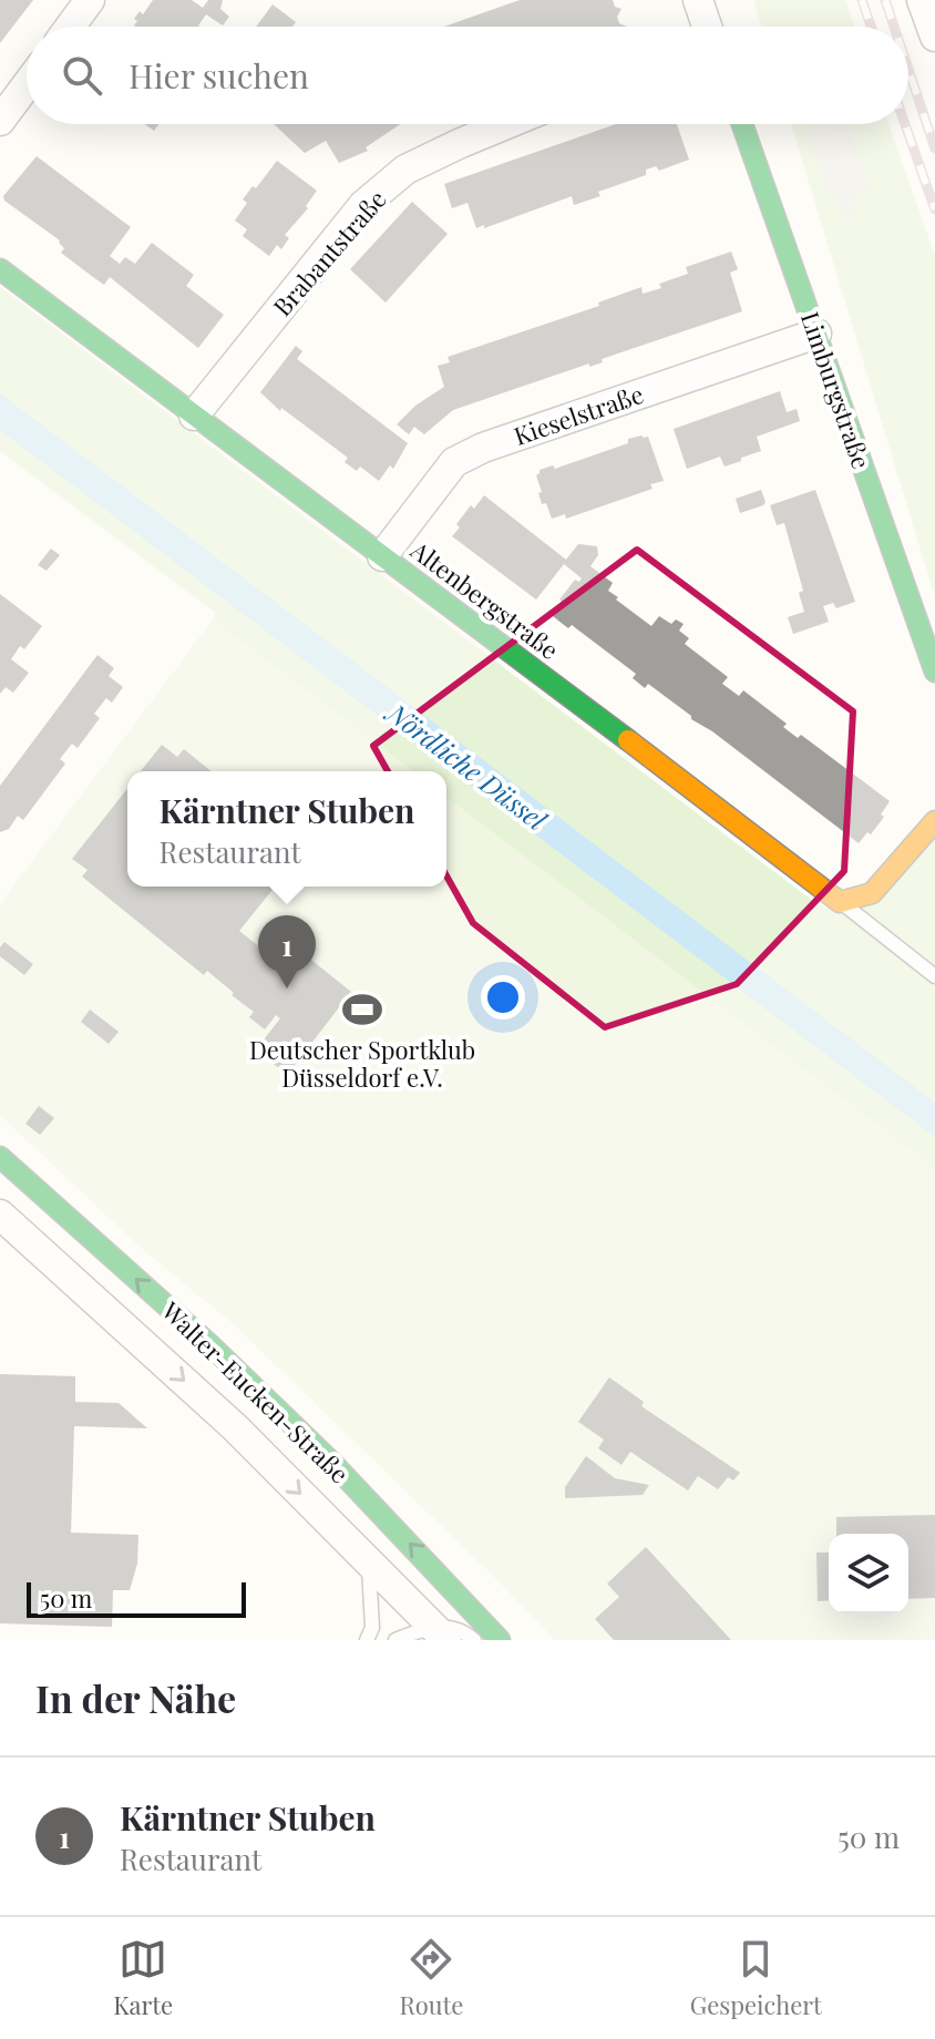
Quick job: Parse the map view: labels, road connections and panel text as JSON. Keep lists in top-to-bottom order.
{
  "streets": {
    "street": [
      "Brabantstraße",
      "Limburgstraße",
      "Kieselstraße",
      "Altenbergstraße",
      "Walter-Eucken-Straße"
    ]
  },
  "crossings": [
    ["Brabantstraße", "Altenbergstraße"],
    ["Limburgstraße", "Kieselstraße"],
    ["Kieselstraße", "Altenbergstraße"]
  ],
  "water": ["Nördliche Düssel"],
  "places": {
    "sports": ["Deutscher Sportklub Düsseldorf e.V."]
  },
  "scale_bar": "50 m",
  "page": {
    "search": "Hier suchen",
    "popup": ["Kärntner Stuben", "Restaurant"],
    "pins": "1",
    "scale": "50 m",
    "heading": "In der Nähe",
    "list": [
      {
        "mark": "1",
        "name": "Kärntner Stuben",
        "note": "Restaurant",
        "value": "50 m"
      }
    ],
    "nav": ["Karte", "Route", "Gespeichert"]
  }
}
